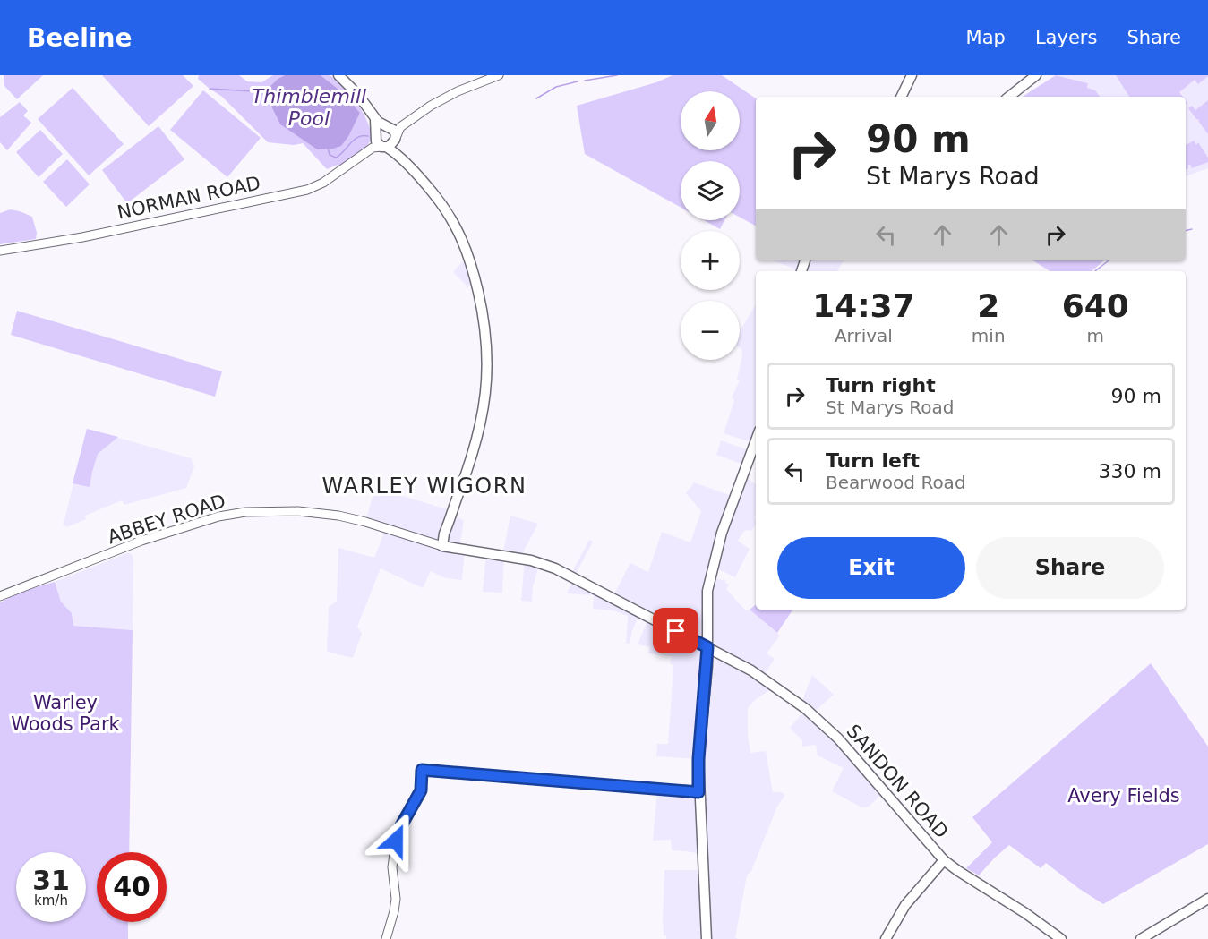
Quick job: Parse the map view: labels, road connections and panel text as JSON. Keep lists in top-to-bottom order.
{
  "streets": {
    "main road": ["SANDON ROAD"],
    "street": ["NORMAN ROAD", "ABBEY ROAD"]
  },
  "crossings": [
    ["ABBEY ROAD", "SANDON ROAD"]
  ],
  "districts": ["WARLEY WIGORN"],
  "water": ["Thimblemill Pool"],
  "parks": ["Warley Woods Park", "Avery Fields"],
  "north": "top",
  "page": {
    "header": "Beeline",
    "nav": ["Map", "Layers", "Share"],
    "map_buttons": ["+", "−"],
    "turn": ["90 m", "St Marys Road"],
    "eta": [
      "14:37",
      "Arrival",
      "2",
      "min",
      "640",
      "m"
    ],
    "list": [
      {
        "name": "Turn right",
        "note": "St Marys Road",
        "value": "90 m"
      },
      {
        "name": "Turn left",
        "note": "Bearwood Road",
        "value": "330 m"
      }
    ],
    "buttons": ["Exit", "Share"],
    "speed": "31 km/h",
    "limit": "40"
  }
}
